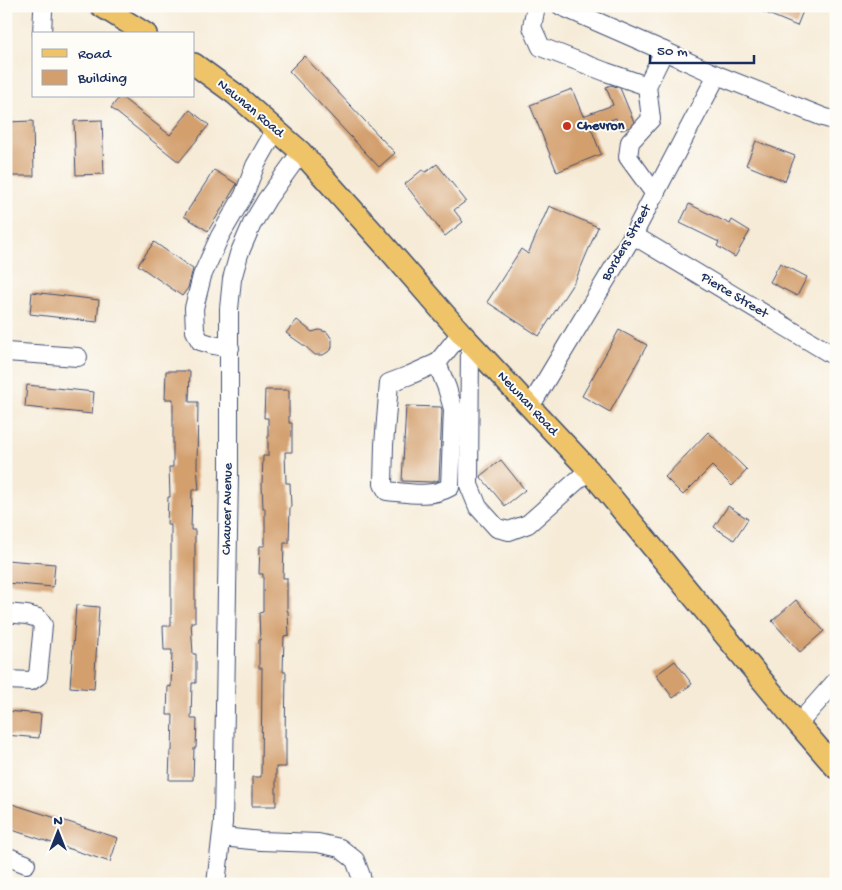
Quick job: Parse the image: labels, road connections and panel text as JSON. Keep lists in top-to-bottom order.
{
  "streets": {
    "main road": ["Newnan Road"],
    "street": ["Borders Street", "Pierce Street", "Chaucer Avenue"]
  },
  "crossings": [
    ["Newnan Road", "Borders Street"],
    ["Newnan Road", "Chaucer Avenue"],
    ["Borders Street", "Pierce Street"]
  ],
  "places": ["Chevron"],
  "legend": ["Road", "Building"],
  "scale_bar": "50 m",
  "north": "top"
}
